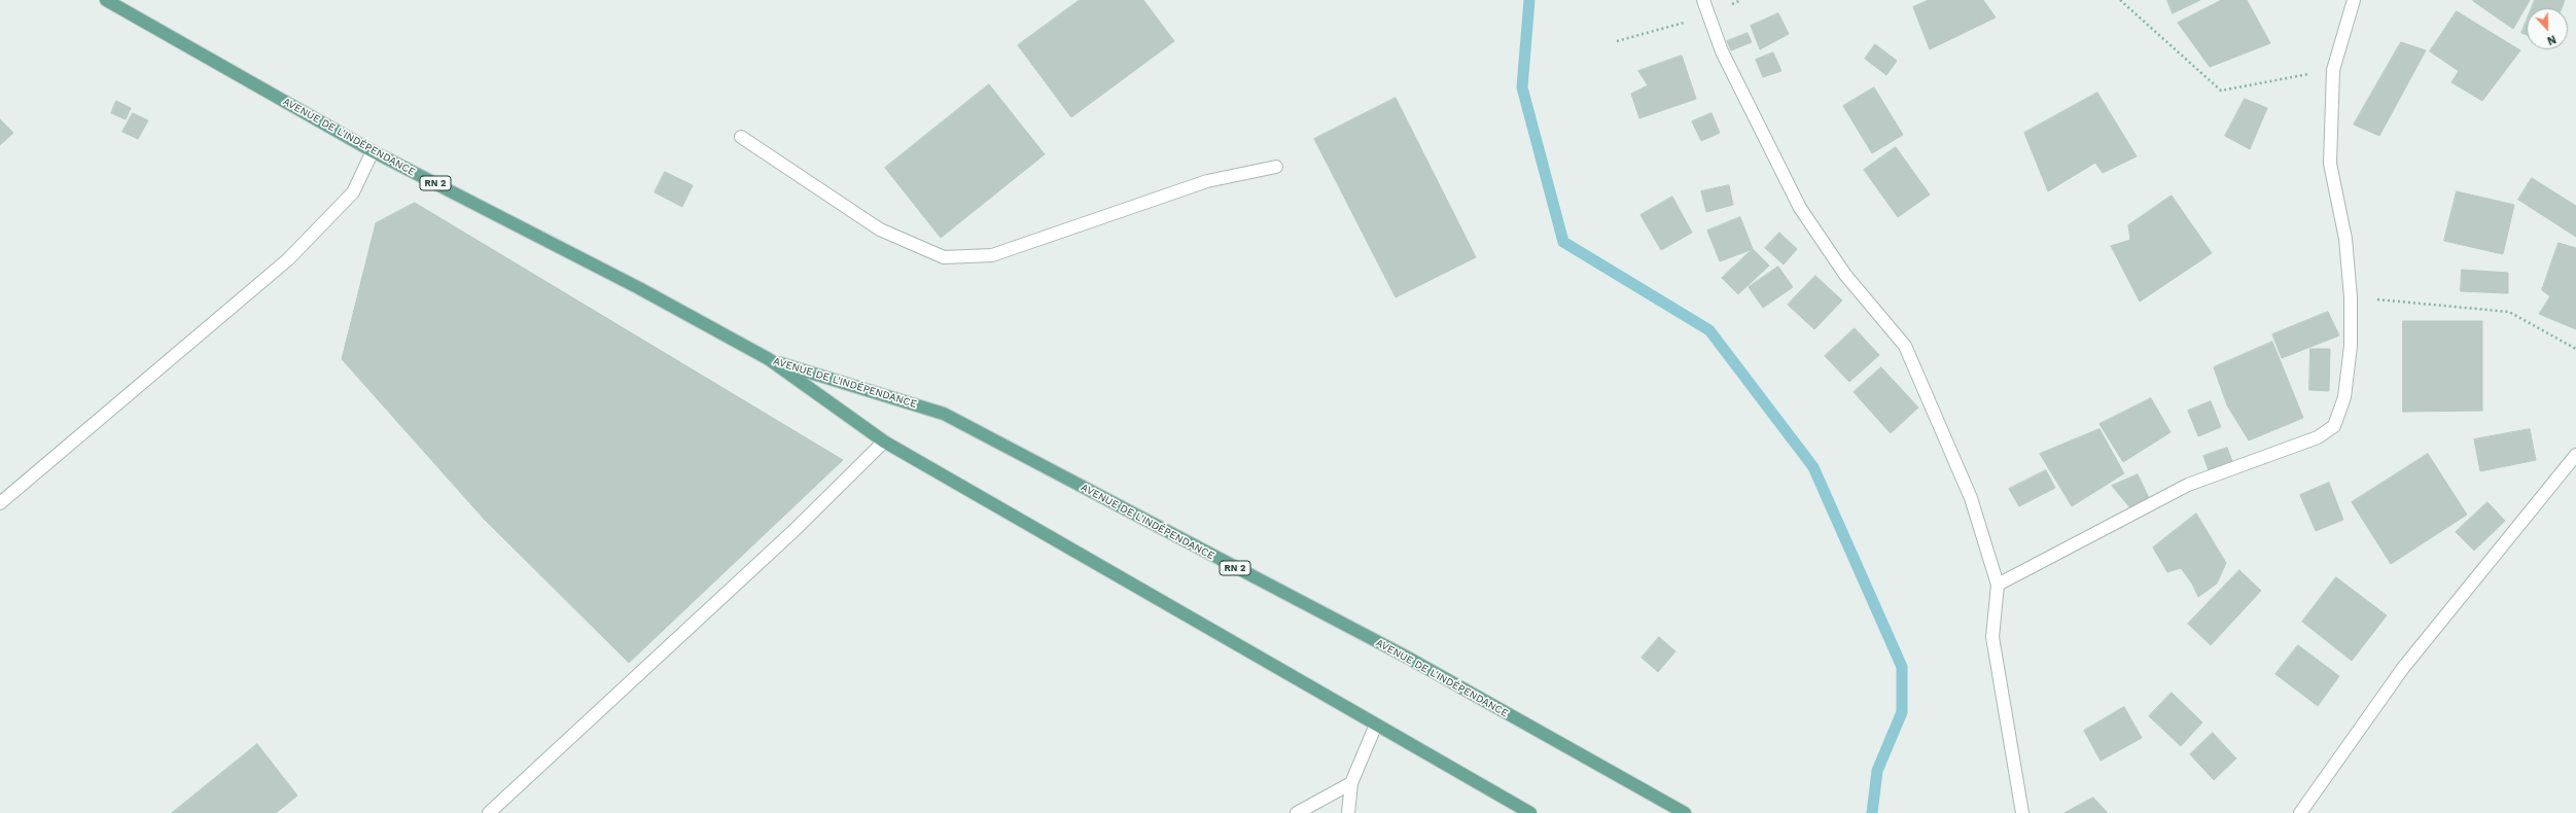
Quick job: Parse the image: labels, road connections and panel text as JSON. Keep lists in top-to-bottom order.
{
  "streets": {
    "main road": ["AVENUE DE L'INDÉPENDANCE", "RN 2"]
  },
  "north": "bottom"
}
